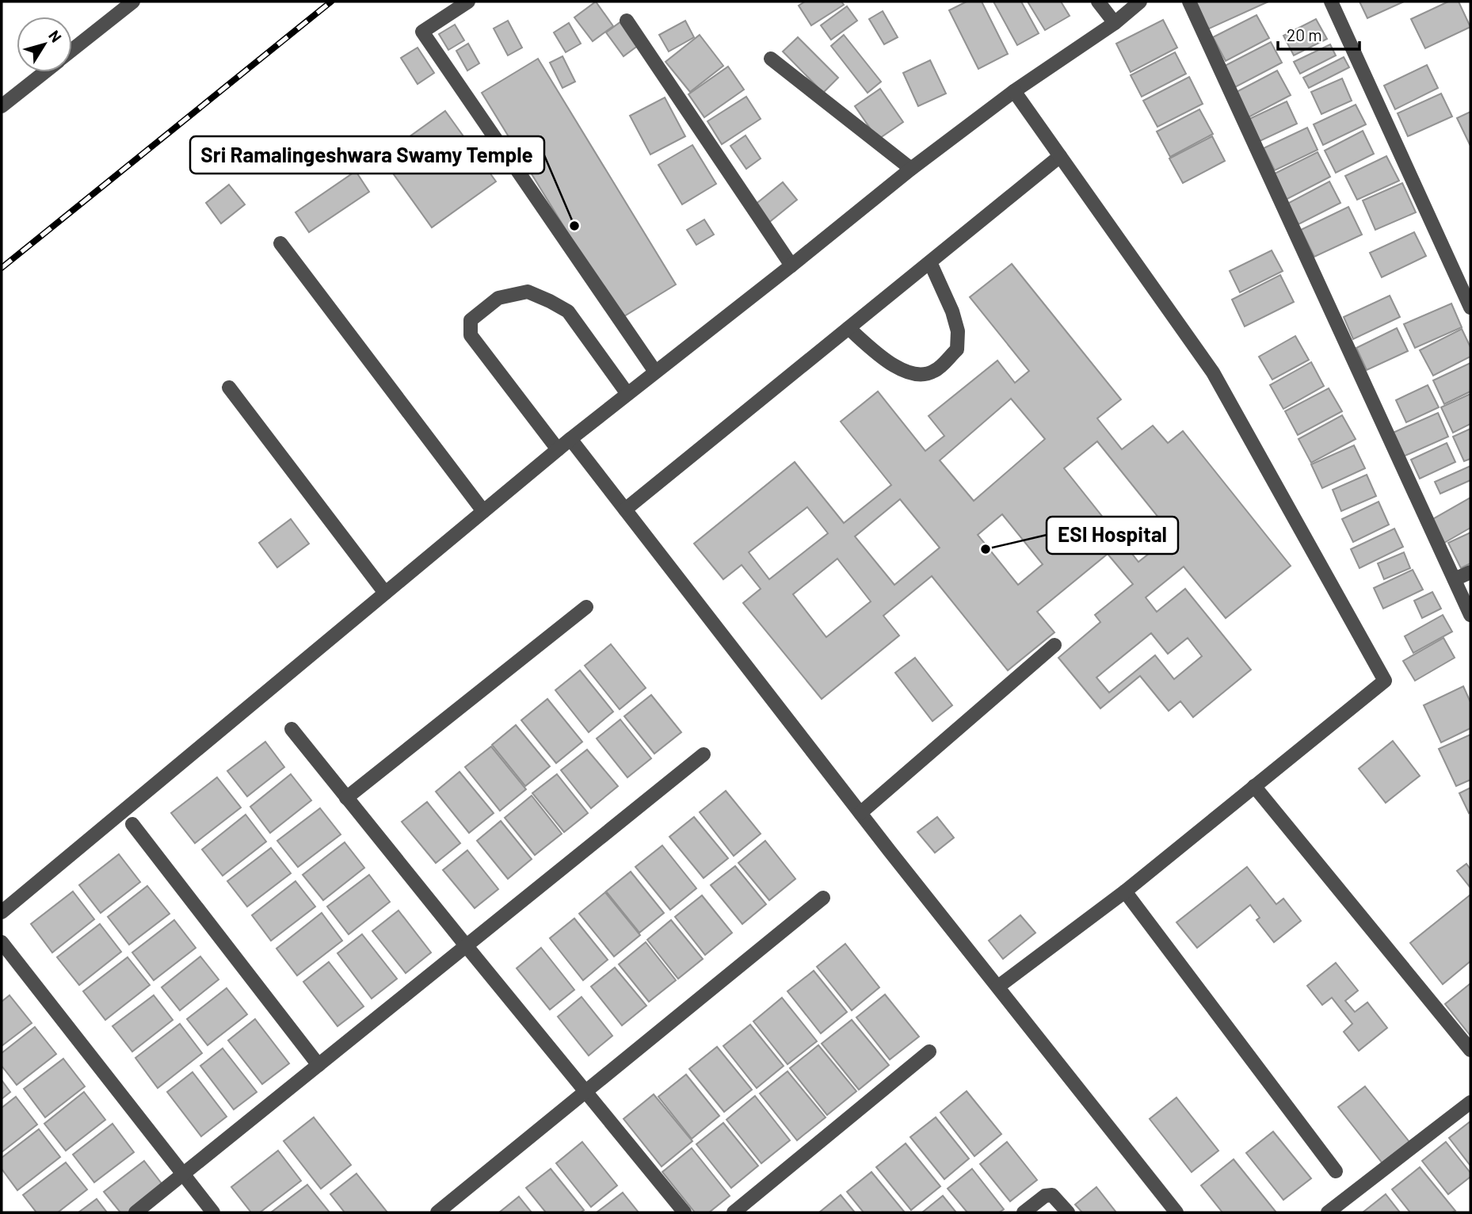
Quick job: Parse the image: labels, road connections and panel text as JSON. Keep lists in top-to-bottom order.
{
  "places": ["Sri Ramalingeshwara Swamy Temple", "ESI Hospital"],
  "scale_bar": "20 m",
  "north": "top right"
}
